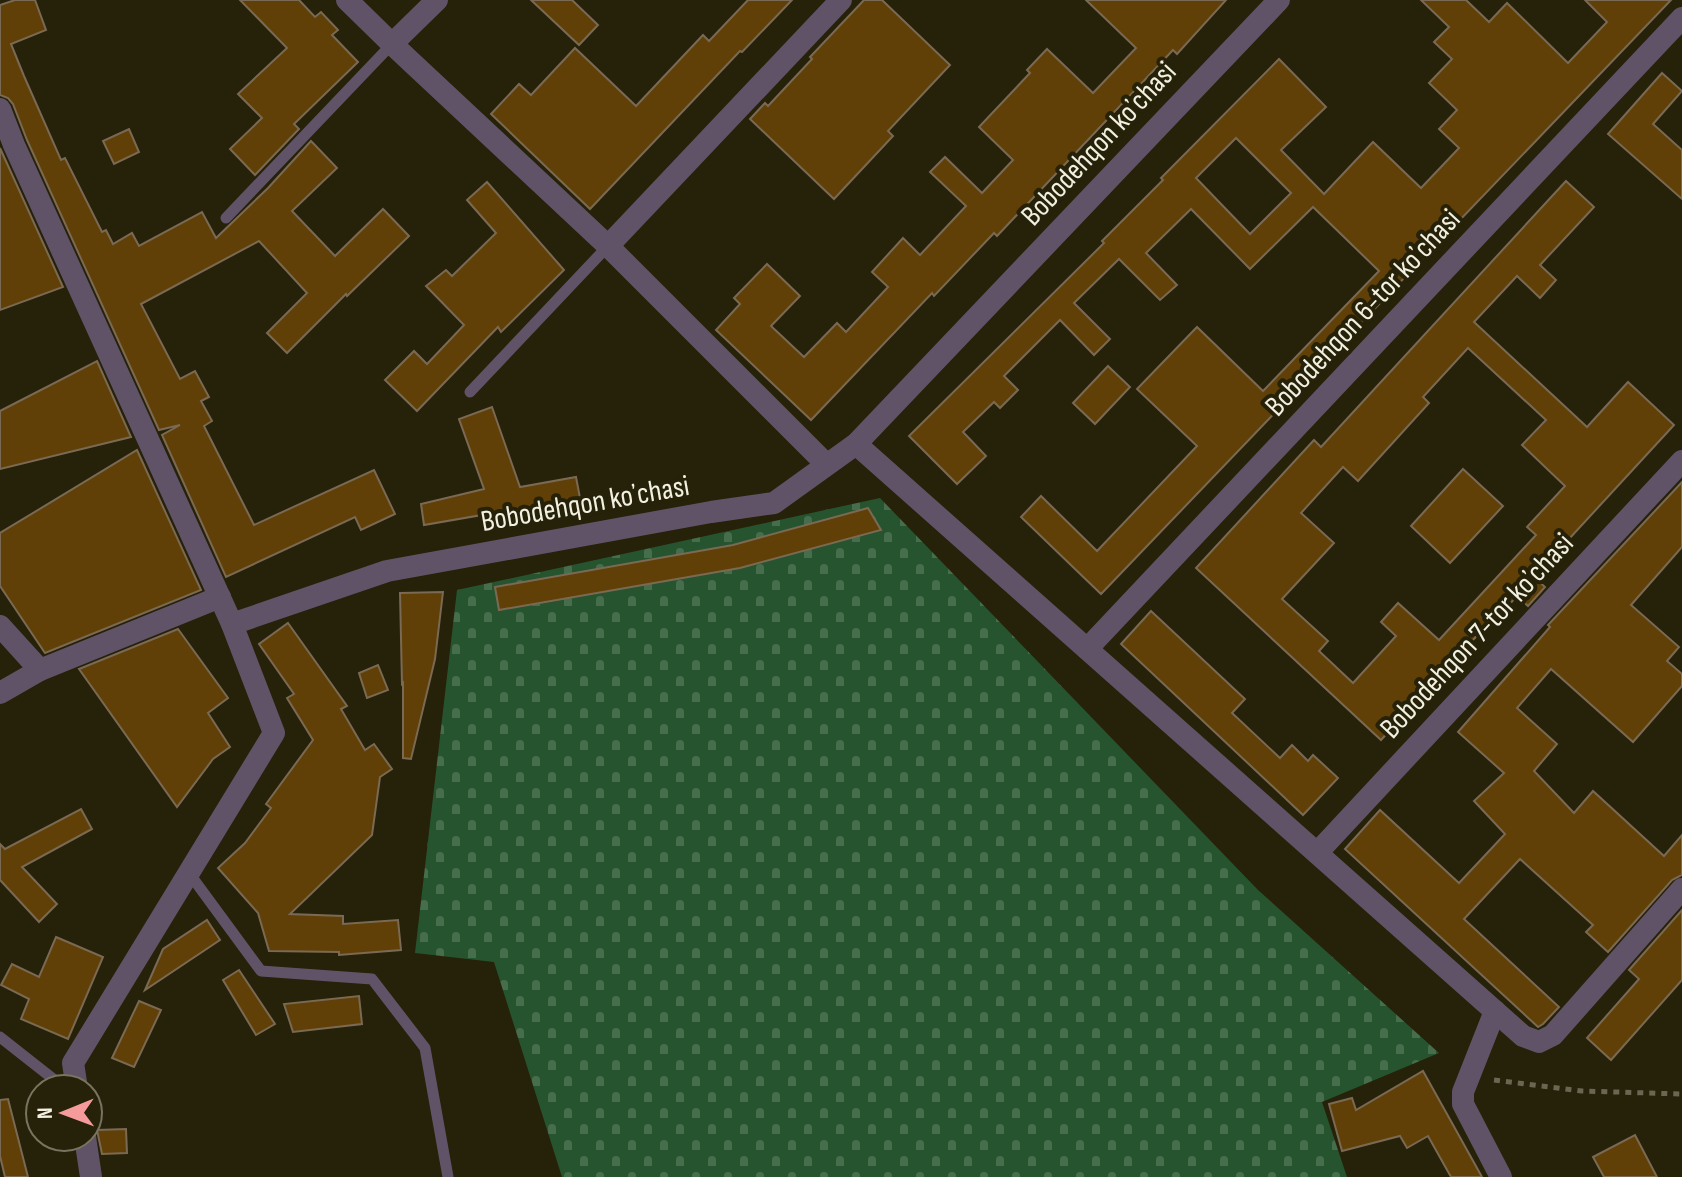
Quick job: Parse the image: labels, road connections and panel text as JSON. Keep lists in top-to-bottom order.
{
  "streets": {
    "street": ["Bobodehqon koʼchasi", "Bobodehqon 6-tor koʼchasi", "Bobodehqon 7-tor koʼchasi"]
  },
  "north": "left"
}
